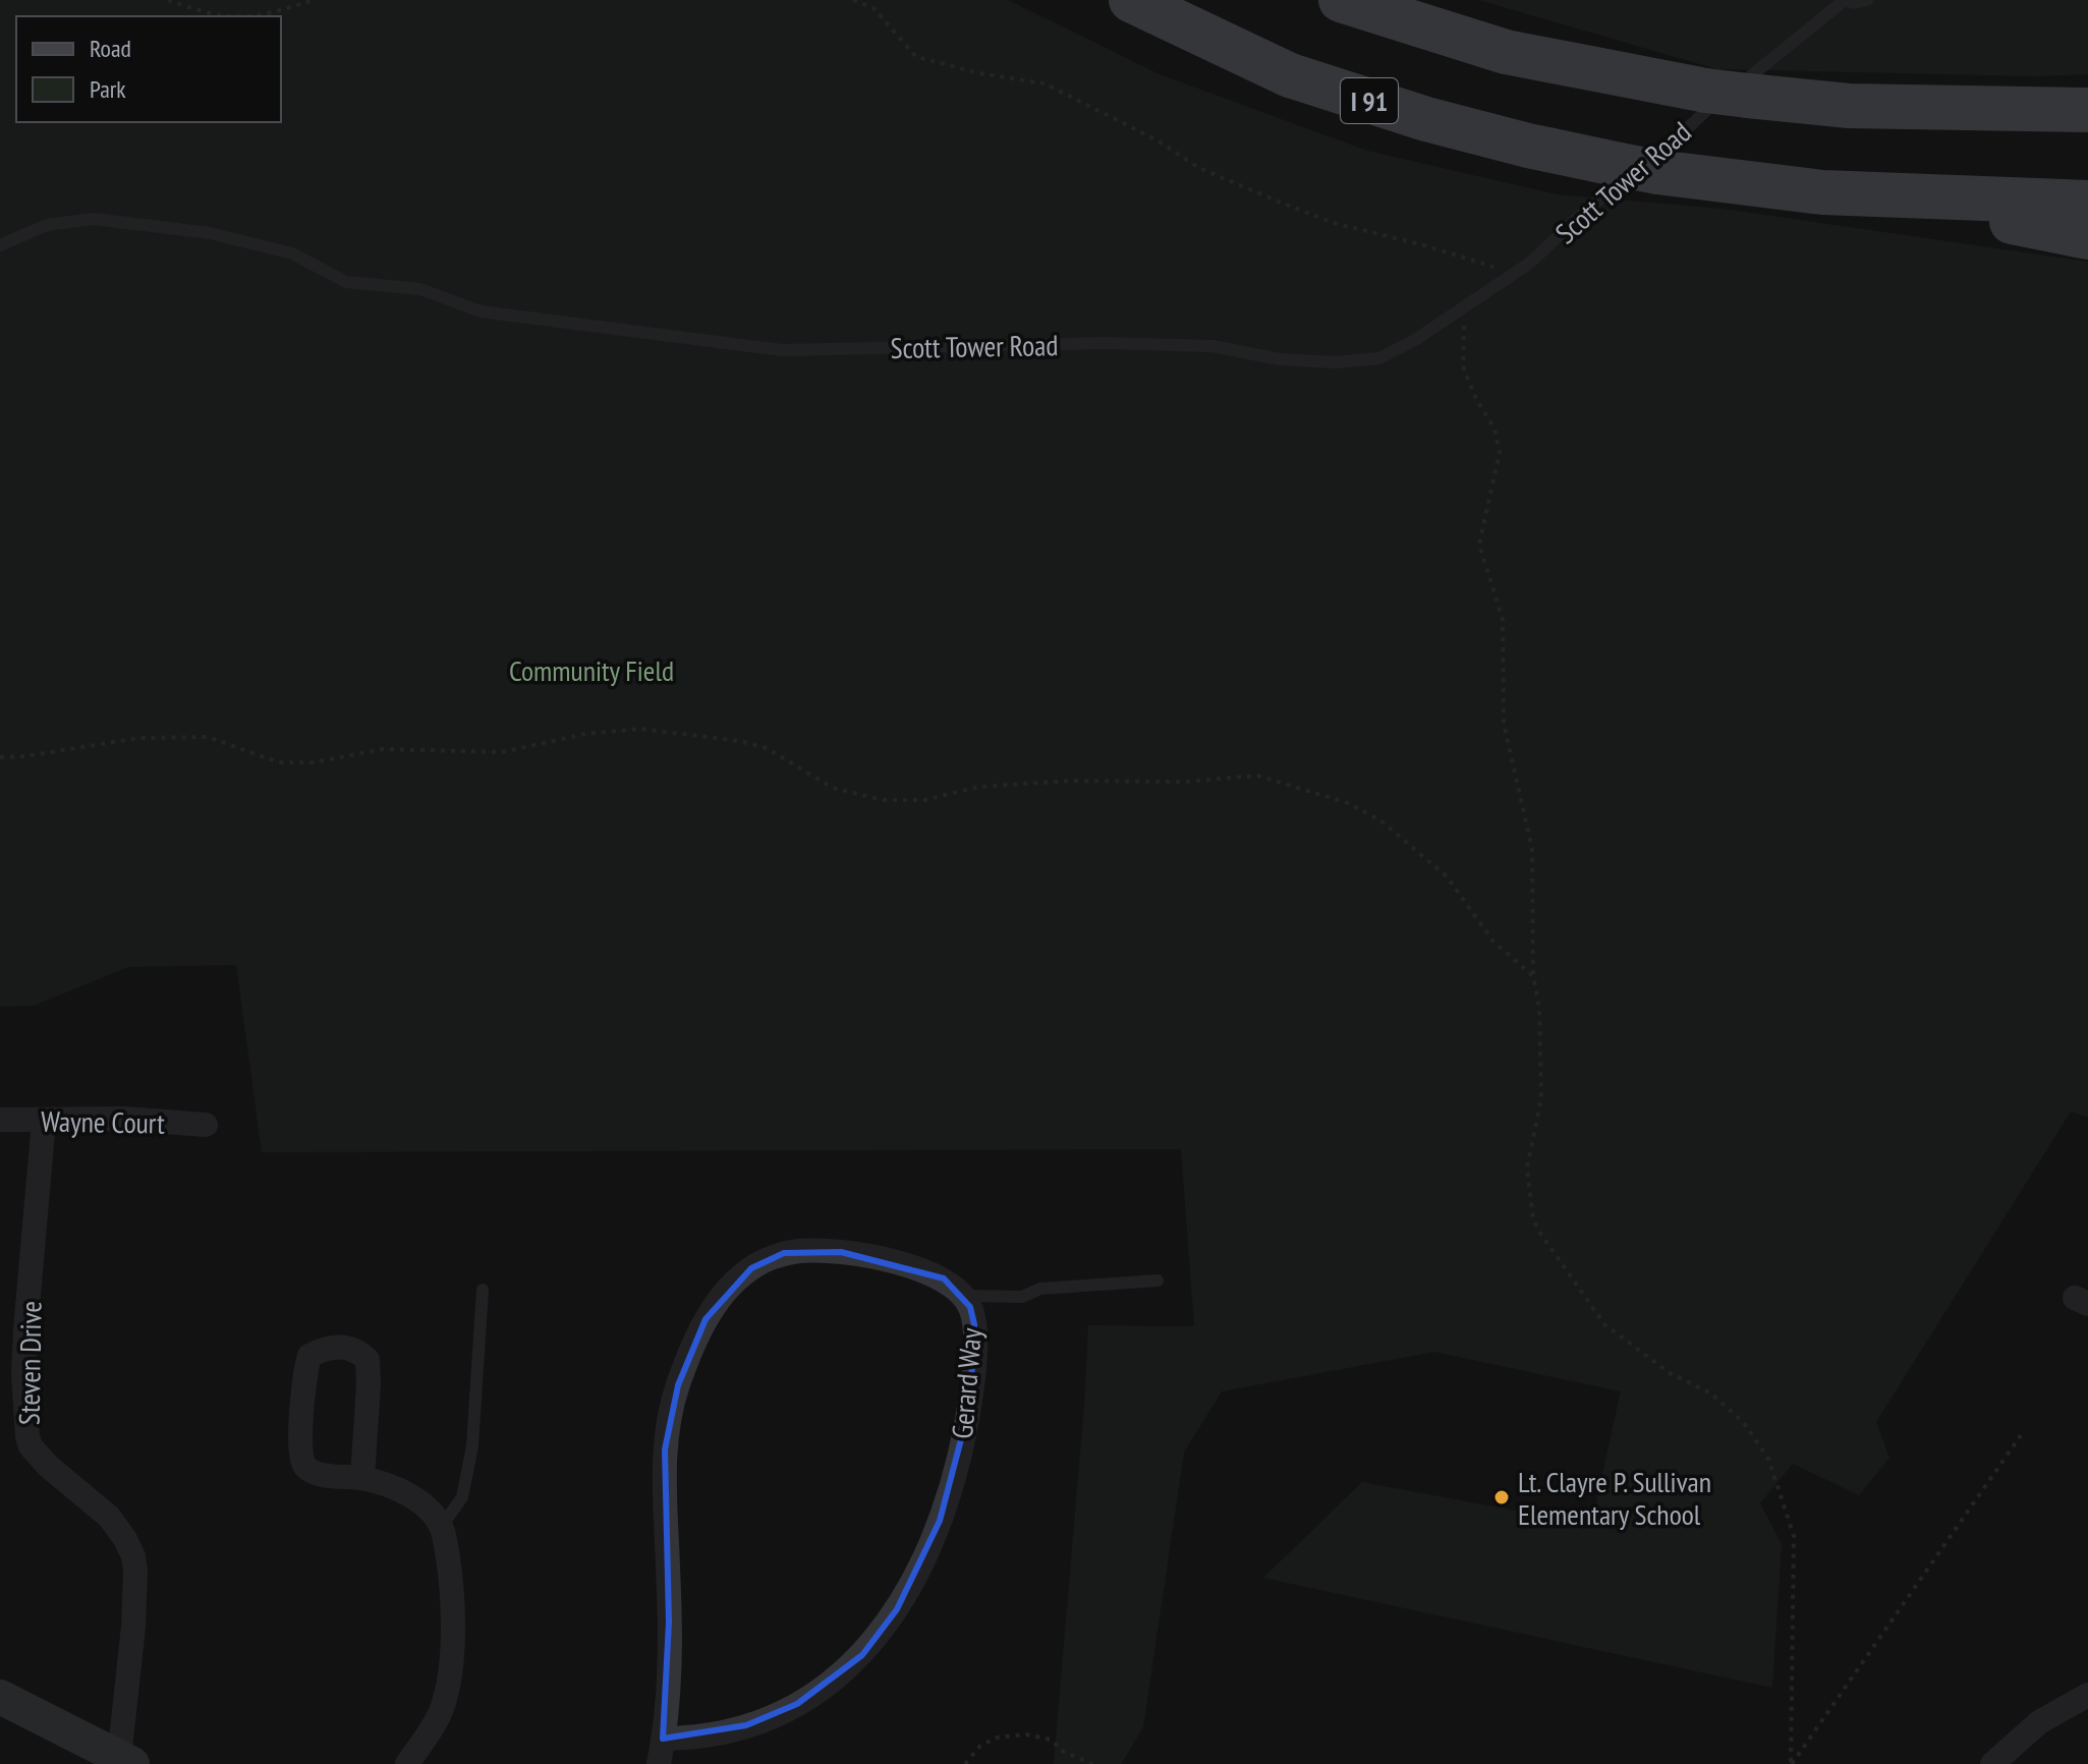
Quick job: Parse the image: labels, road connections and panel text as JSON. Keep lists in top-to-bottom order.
{
  "streets": {
    "highway": ["I 91"],
    "street": ["Wayne Court", "Steven Drive", "Gerard Way"],
    "lane": ["Scott Tower Road"]
  },
  "crossings": [
    ["Wayne Court", "Steven Drive"]
  ],
  "parks": ["Community Field"],
  "places": ["Lt. Clayre P. Sullivan Elementary School"],
  "legend": ["Road", "Park"]
}
